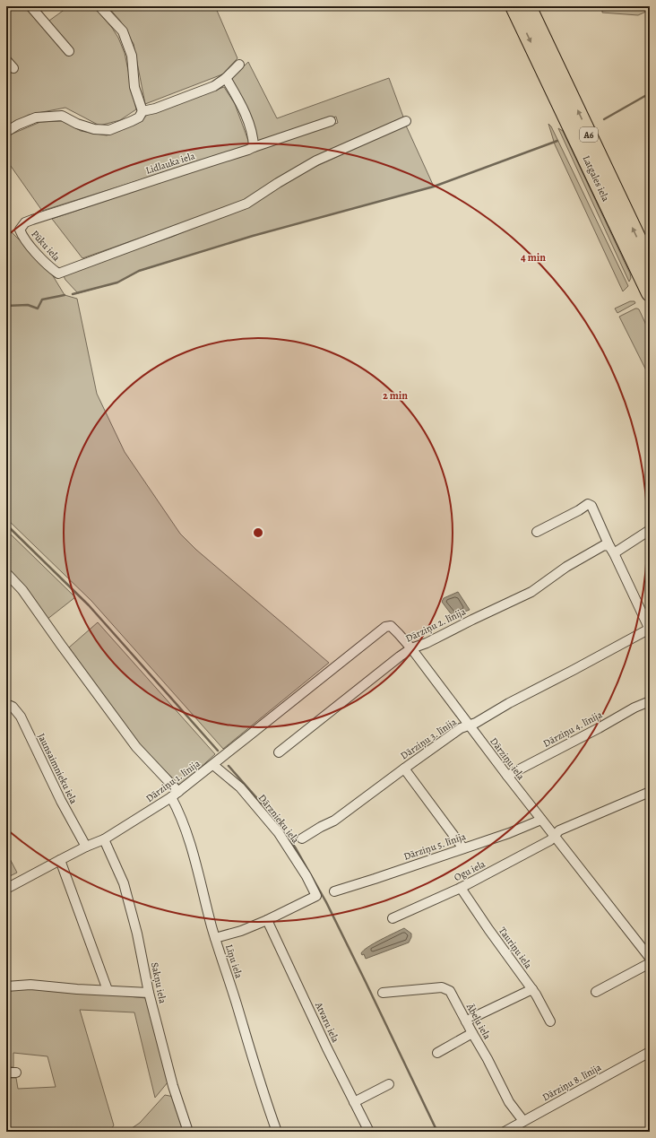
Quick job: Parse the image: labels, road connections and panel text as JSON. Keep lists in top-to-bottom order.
{
  "streets": {
    "highway": ["A6", "Latgales iela"],
    "street": [
      "Lidlauka iela",
      "Pūku iela",
      "Dārziņu 2. līnija",
      "Dārziņu 4. līnija",
      "Dārziņu 3. līnija",
      "Dārziņu iela",
      "Jaunsaimnieku iela",
      "Dārziņu 1. līnija",
      "Dārznieku iela",
      "Dārziņu 5. līnija",
      "Ogu iela",
      "Tauriņu iela",
      "Līņu iela",
      "Sakņu iela",
      "Ābeļu iela",
      "Atvaru iela",
      "Dārziņu 8. līnija"
    ]
  },
  "crossings": [
    ["Lidlauka iela", "Pūku iela"],
    ["Dārziņu 2. līnija", "Dārziņu iela"],
    ["Dārziņu 4. līnija", "Dārziņu iela"],
    ["Dārziņu 3. līnija", "Dārziņu iela"],
    ["Dārziņu iela", "Dārziņu 1. līnija"],
    ["Dārziņu iela", "Dārziņu 5. līnija"],
    ["Dārziņu iela", "Ogu iela"],
    ["Jaunsaimnieku iela", "Dārziņu 1. līnija"],
    ["Dārziņu 1. līnija", "Dārznieku iela"],
    ["Dārziņu 1. līnija", "Līņu iela"],
    ["Dārziņu 1. līnija", "Sakņu iela"],
    ["Dārznieku iela", "Atvaru iela"],
    ["Ogu iela", "Tauriņu iela"],
    ["Ābeļu iela", "Dārziņu 8. līnija"]
  ],
  "rings": ["4 min", "2 min"]
}
